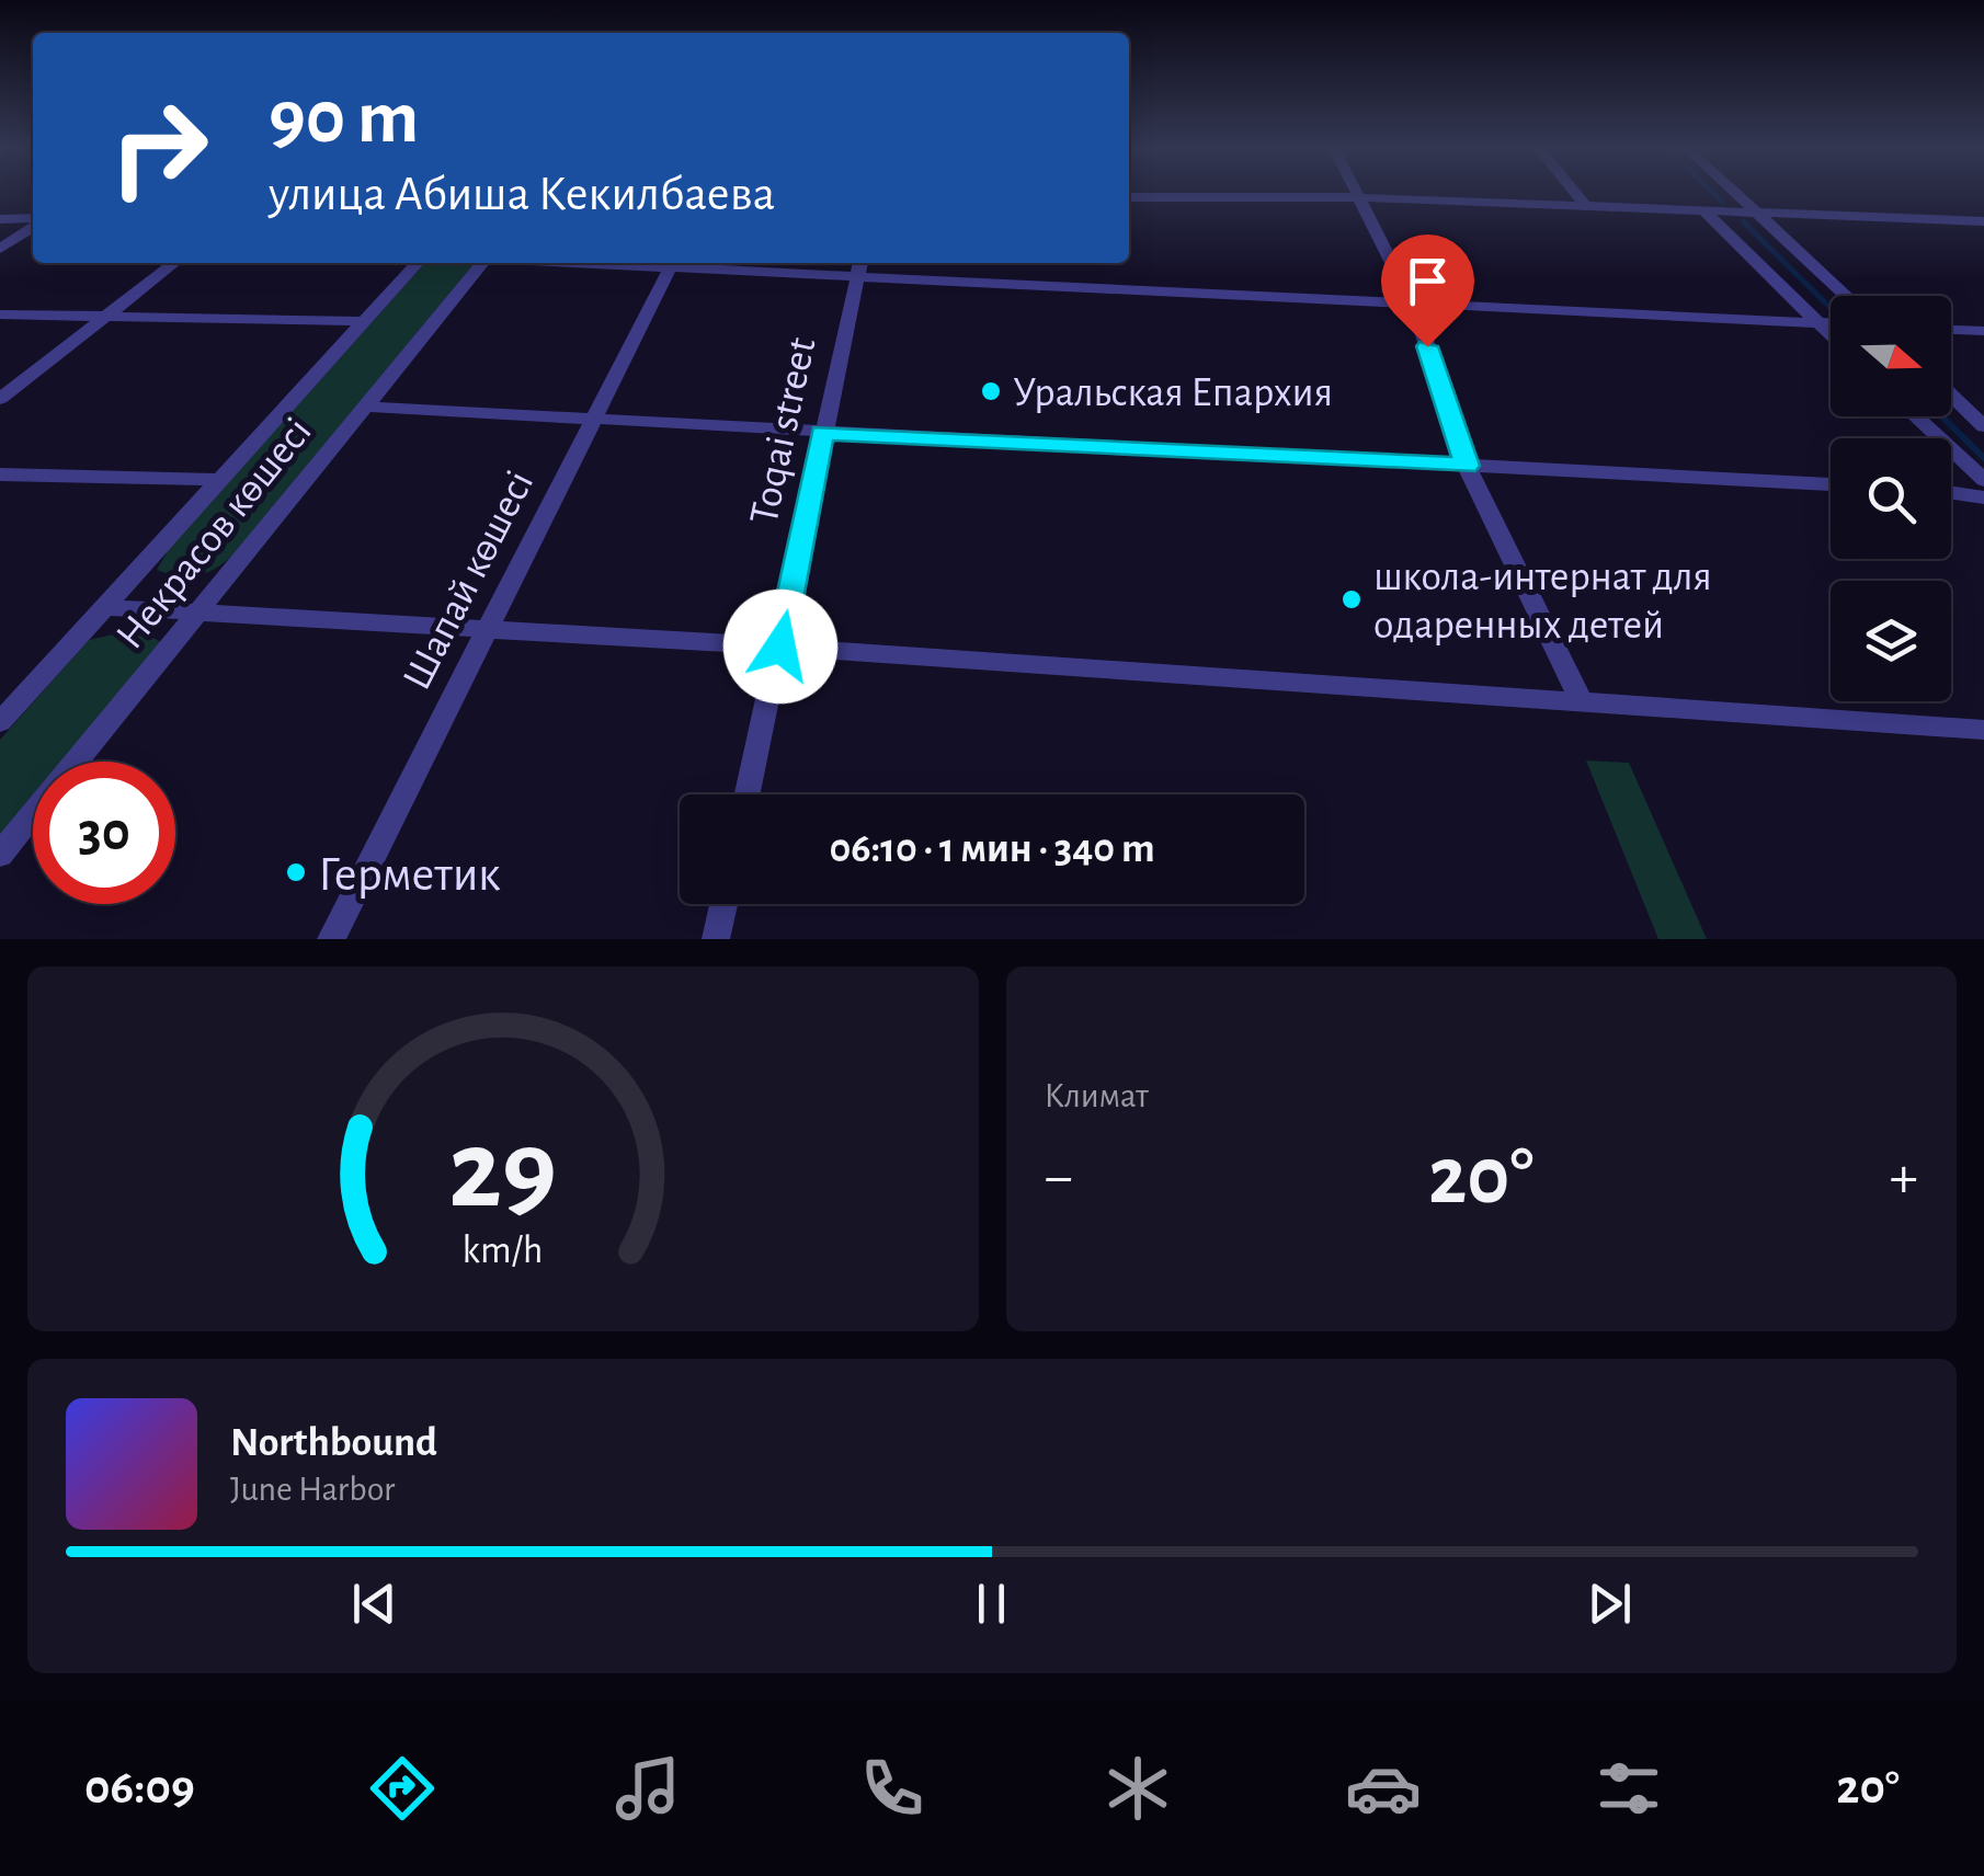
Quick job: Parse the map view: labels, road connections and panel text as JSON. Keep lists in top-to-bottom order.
{
  "streets": {
    "street": ["Toqai street", "Некрасов көшесі", "Шапай көшесі"]
  },
  "places": ["Уральская Епархия", "школа-интернат для одаренных детей", "Герметик"],
  "north": "right",
  "page": {
    "turn": ["90 m", "улица Абиша Кекилбаева"],
    "limit": "30",
    "trip": "06:10 · 1 мин · 340 m",
    "tile": "Климат",
    "heat": ["−", "20°", "+"],
    "song": ["Northbound", "June Harbor"],
    "tabs": ["06:09", "20°"],
    "gauge": ["29", "km/h"]
  }
}
